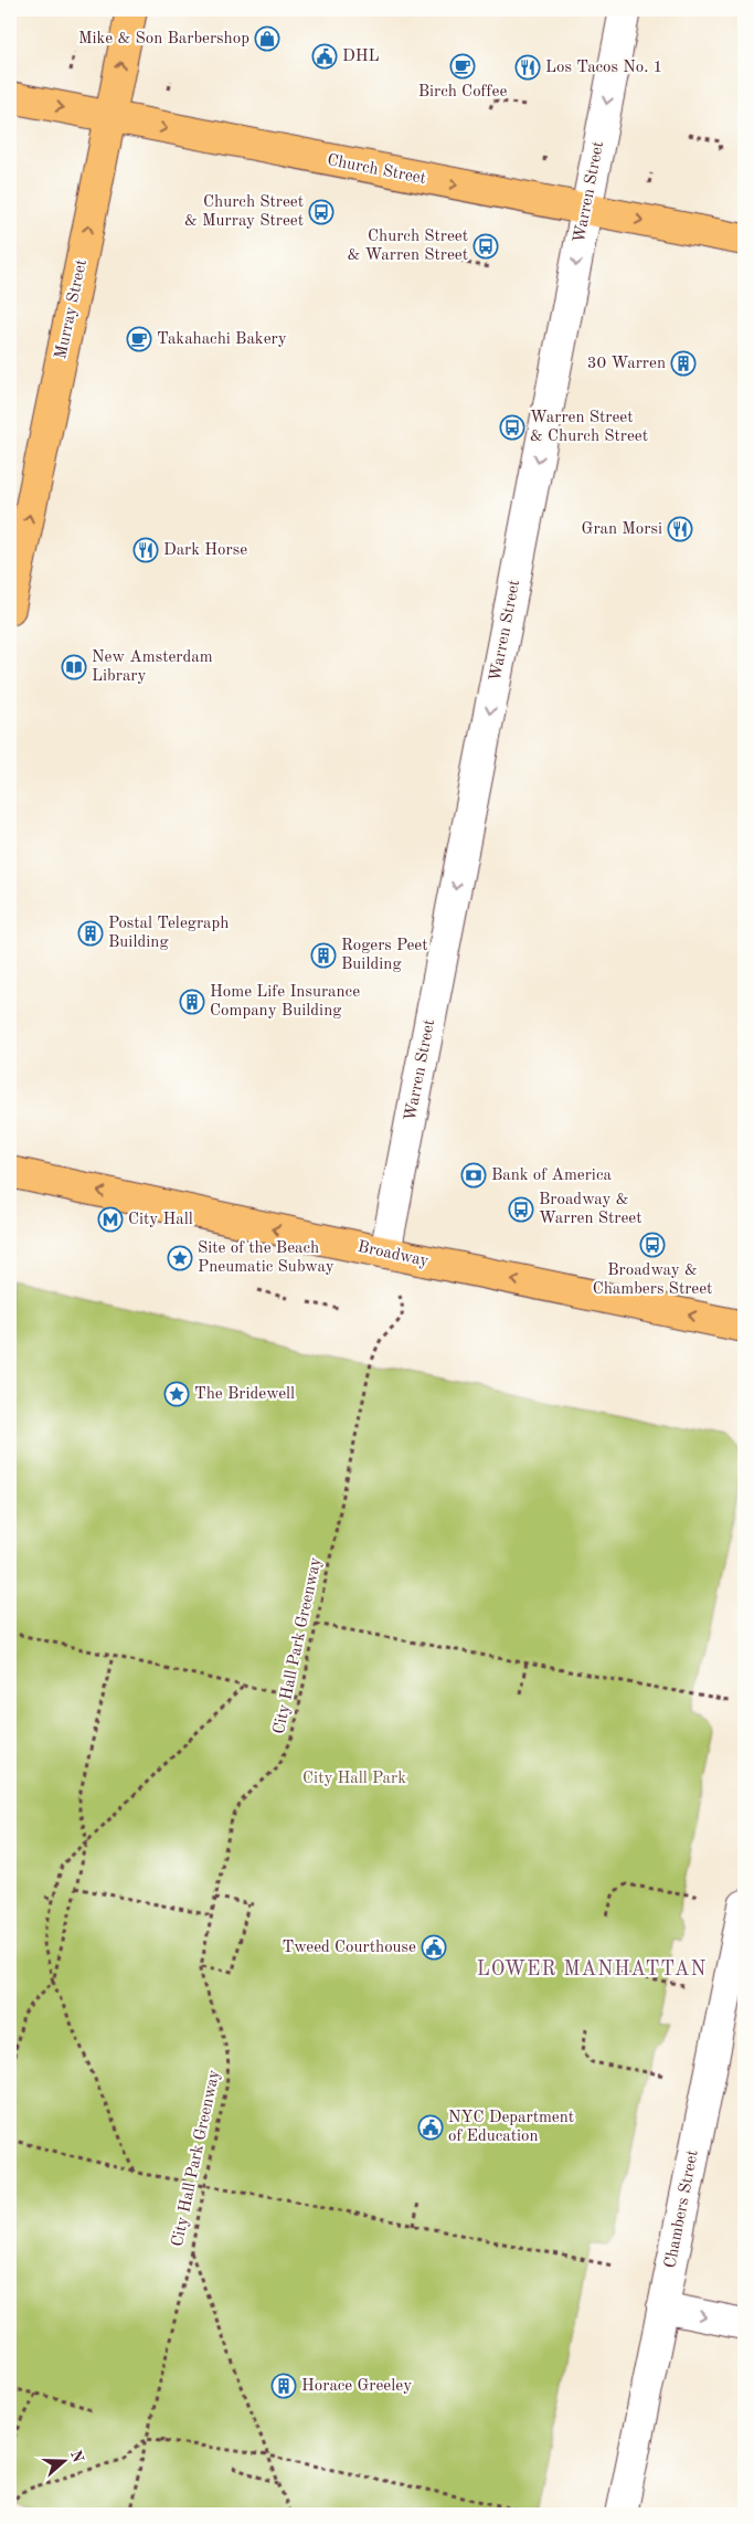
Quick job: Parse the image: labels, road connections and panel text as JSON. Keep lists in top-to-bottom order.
{
  "streets": {
    "main road": ["Church Street", "Murray Street", "Broadway"],
    "street": ["Warren Street", "Chambers Street"],
    "path": ["City Hall Park Greenway"]
  },
  "crossings": [
    ["Church Street", "Warren Street"],
    ["Church Street", "Murray Street"],
    ["Warren Street", "Broadway"]
  ],
  "one_way": [
    "Church Street",
    "Warren Street",
    "Murray Street",
    "Broadway"
  ],
  "districts": ["LOWER MANHATTAN"],
  "parks": ["City Hall Park"],
  "places": {
    "shop": ["Mike & Son Barbershop"],
    "public building": ["DHL", "Tweed Courthouse", "NYC Department of Education"],
    "cafe": ["Birch Coffee", "Takahachi Bakery"],
    "restaurant": ["Los Tacos No. 1", "Gran Morsi", "Dark Horse"],
    "bus stop": [
      "Church Street & Murray Street",
      "Church Street & Warren Street",
      "Warren Street & Church Street",
      "Broadway & Warren Street",
      "Broadway & Chambers Street"
    ],
    "building": [
      "30 Warren",
      "Postal Telegraph Building",
      "Rogers Peet Building",
      "Home Life Insurance Company Building",
      "Horace Greeley"
    ],
    "library": ["New Amsterdam Library"],
    "bank": ["Bank of America"],
    "metro station": ["City Hall"],
    "place": ["Site of the Beach Pneumatic Subway", "The Bridewell"]
  },
  "north": "right"
}
